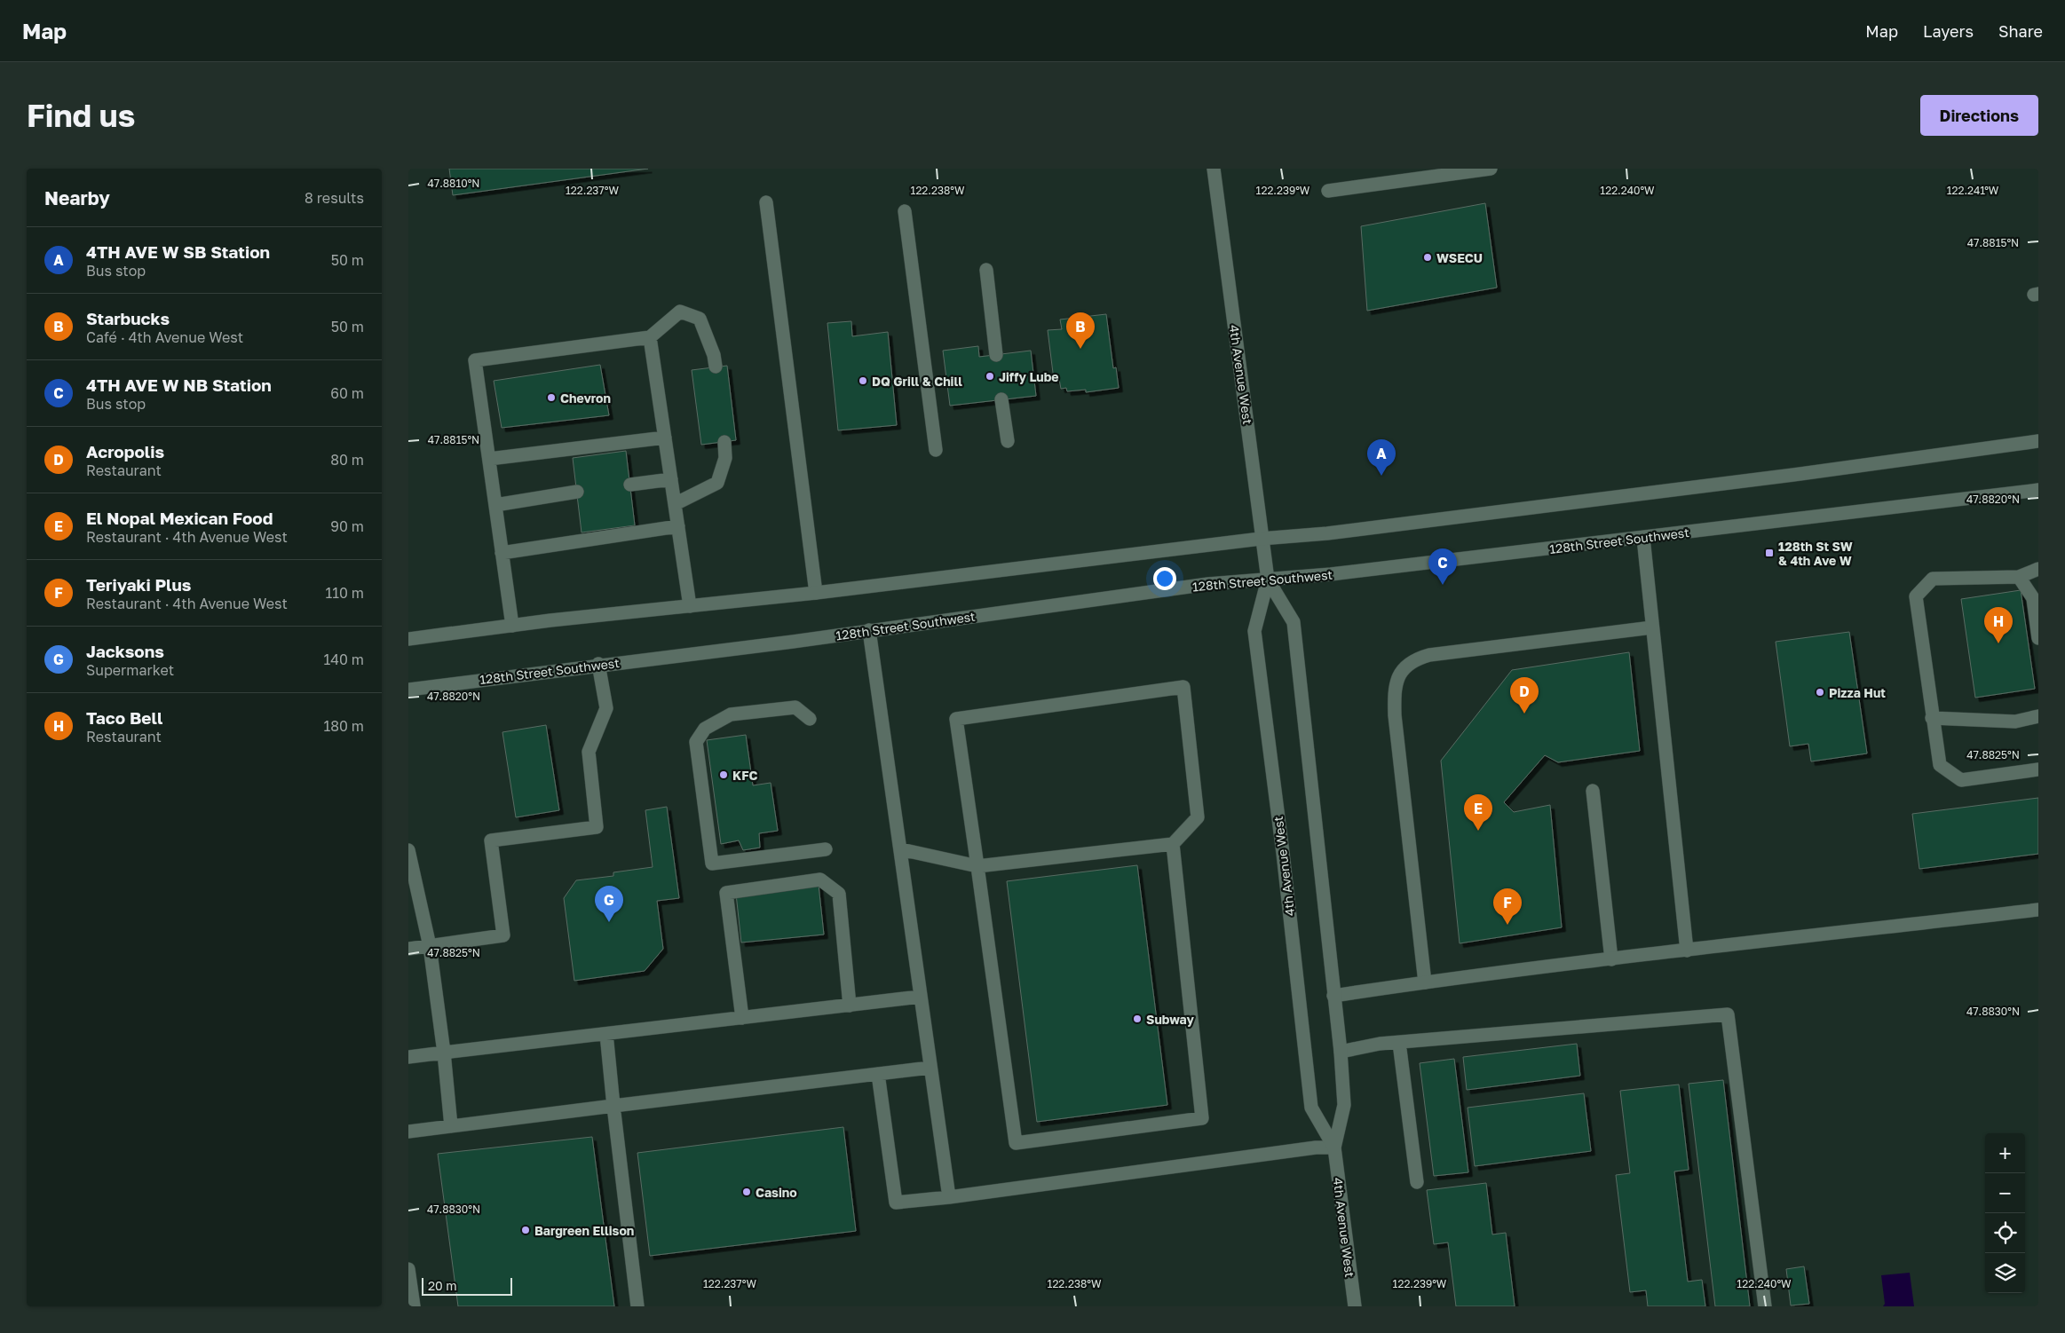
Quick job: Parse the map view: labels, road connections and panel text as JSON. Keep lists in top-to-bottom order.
{
  "streets": {
    "main road": ["4th Avenue West", "128th Street Southwest"]
  },
  "crossings": [
    ["4th Avenue West", "128th Street Southwest"]
  ],
  "places": {
    "other": [
      "WSECU",
      "Jiffy Lube",
      "DQ Grill & Chill",
      "Chevron",
      "Pizza Hut",
      "KFC",
      "Subway",
      "Casino",
      "Bargreen Ellison"
    ],
    "transit": ["128th St SW & 4th Ave W"]
  },
  "scale_bar": "20 m",
  "page": {
    "header": "Map",
    "nav": ["Map", "Layers", "Share"],
    "buttons": "Directions",
    "title": "Find us",
    "heading": ["Nearby", "8 results"],
    "list": [
      {
        "mark": "A",
        "name": "4TH AVE W SB Station",
        "note": "Bus stop",
        "value": "50 m"
      },
      {
        "mark": "B",
        "name": "Starbucks",
        "note": "Café · 4th Avenue West",
        "value": "50 m"
      },
      {
        "mark": "C",
        "name": "4TH AVE W NB Station",
        "note": "Bus stop",
        "value": "60 m"
      },
      {
        "mark": "D",
        "name": "Acropolis",
        "note": "Restaurant",
        "value": "80 m"
      },
      {
        "mark": "E",
        "name": "El Nopal Mexican Food",
        "note": "Restaurant · 4th Avenue West",
        "value": "90 m"
      },
      {
        "mark": "F",
        "name": "Teriyaki Plus",
        "note": "Restaurant · 4th Avenue West",
        "value": "110 m"
      },
      {
        "mark": "G",
        "name": "Jacksons",
        "note": "Supermarket",
        "value": "140 m"
      },
      {
        "mark": "H",
        "name": "Taco Bell",
        "note": "Restaurant",
        "value": "180 m"
      }
    ],
    "pins": [
      "B",
      "A",
      "C",
      "H",
      "D",
      "E",
      "G",
      "F"
    ],
    "map_buttons": ["+", "−"],
    "scale": "20 m"
  },
  "coordinates": [
    "47.8810°N",
    "122.237°W",
    "122.238°W",
    "122.239°W",
    "122.240°W",
    "122.241°W",
    "47.8815°N",
    "47.8820°N",
    "47.8825°N",
    "47.8830°N"
  ]
}
